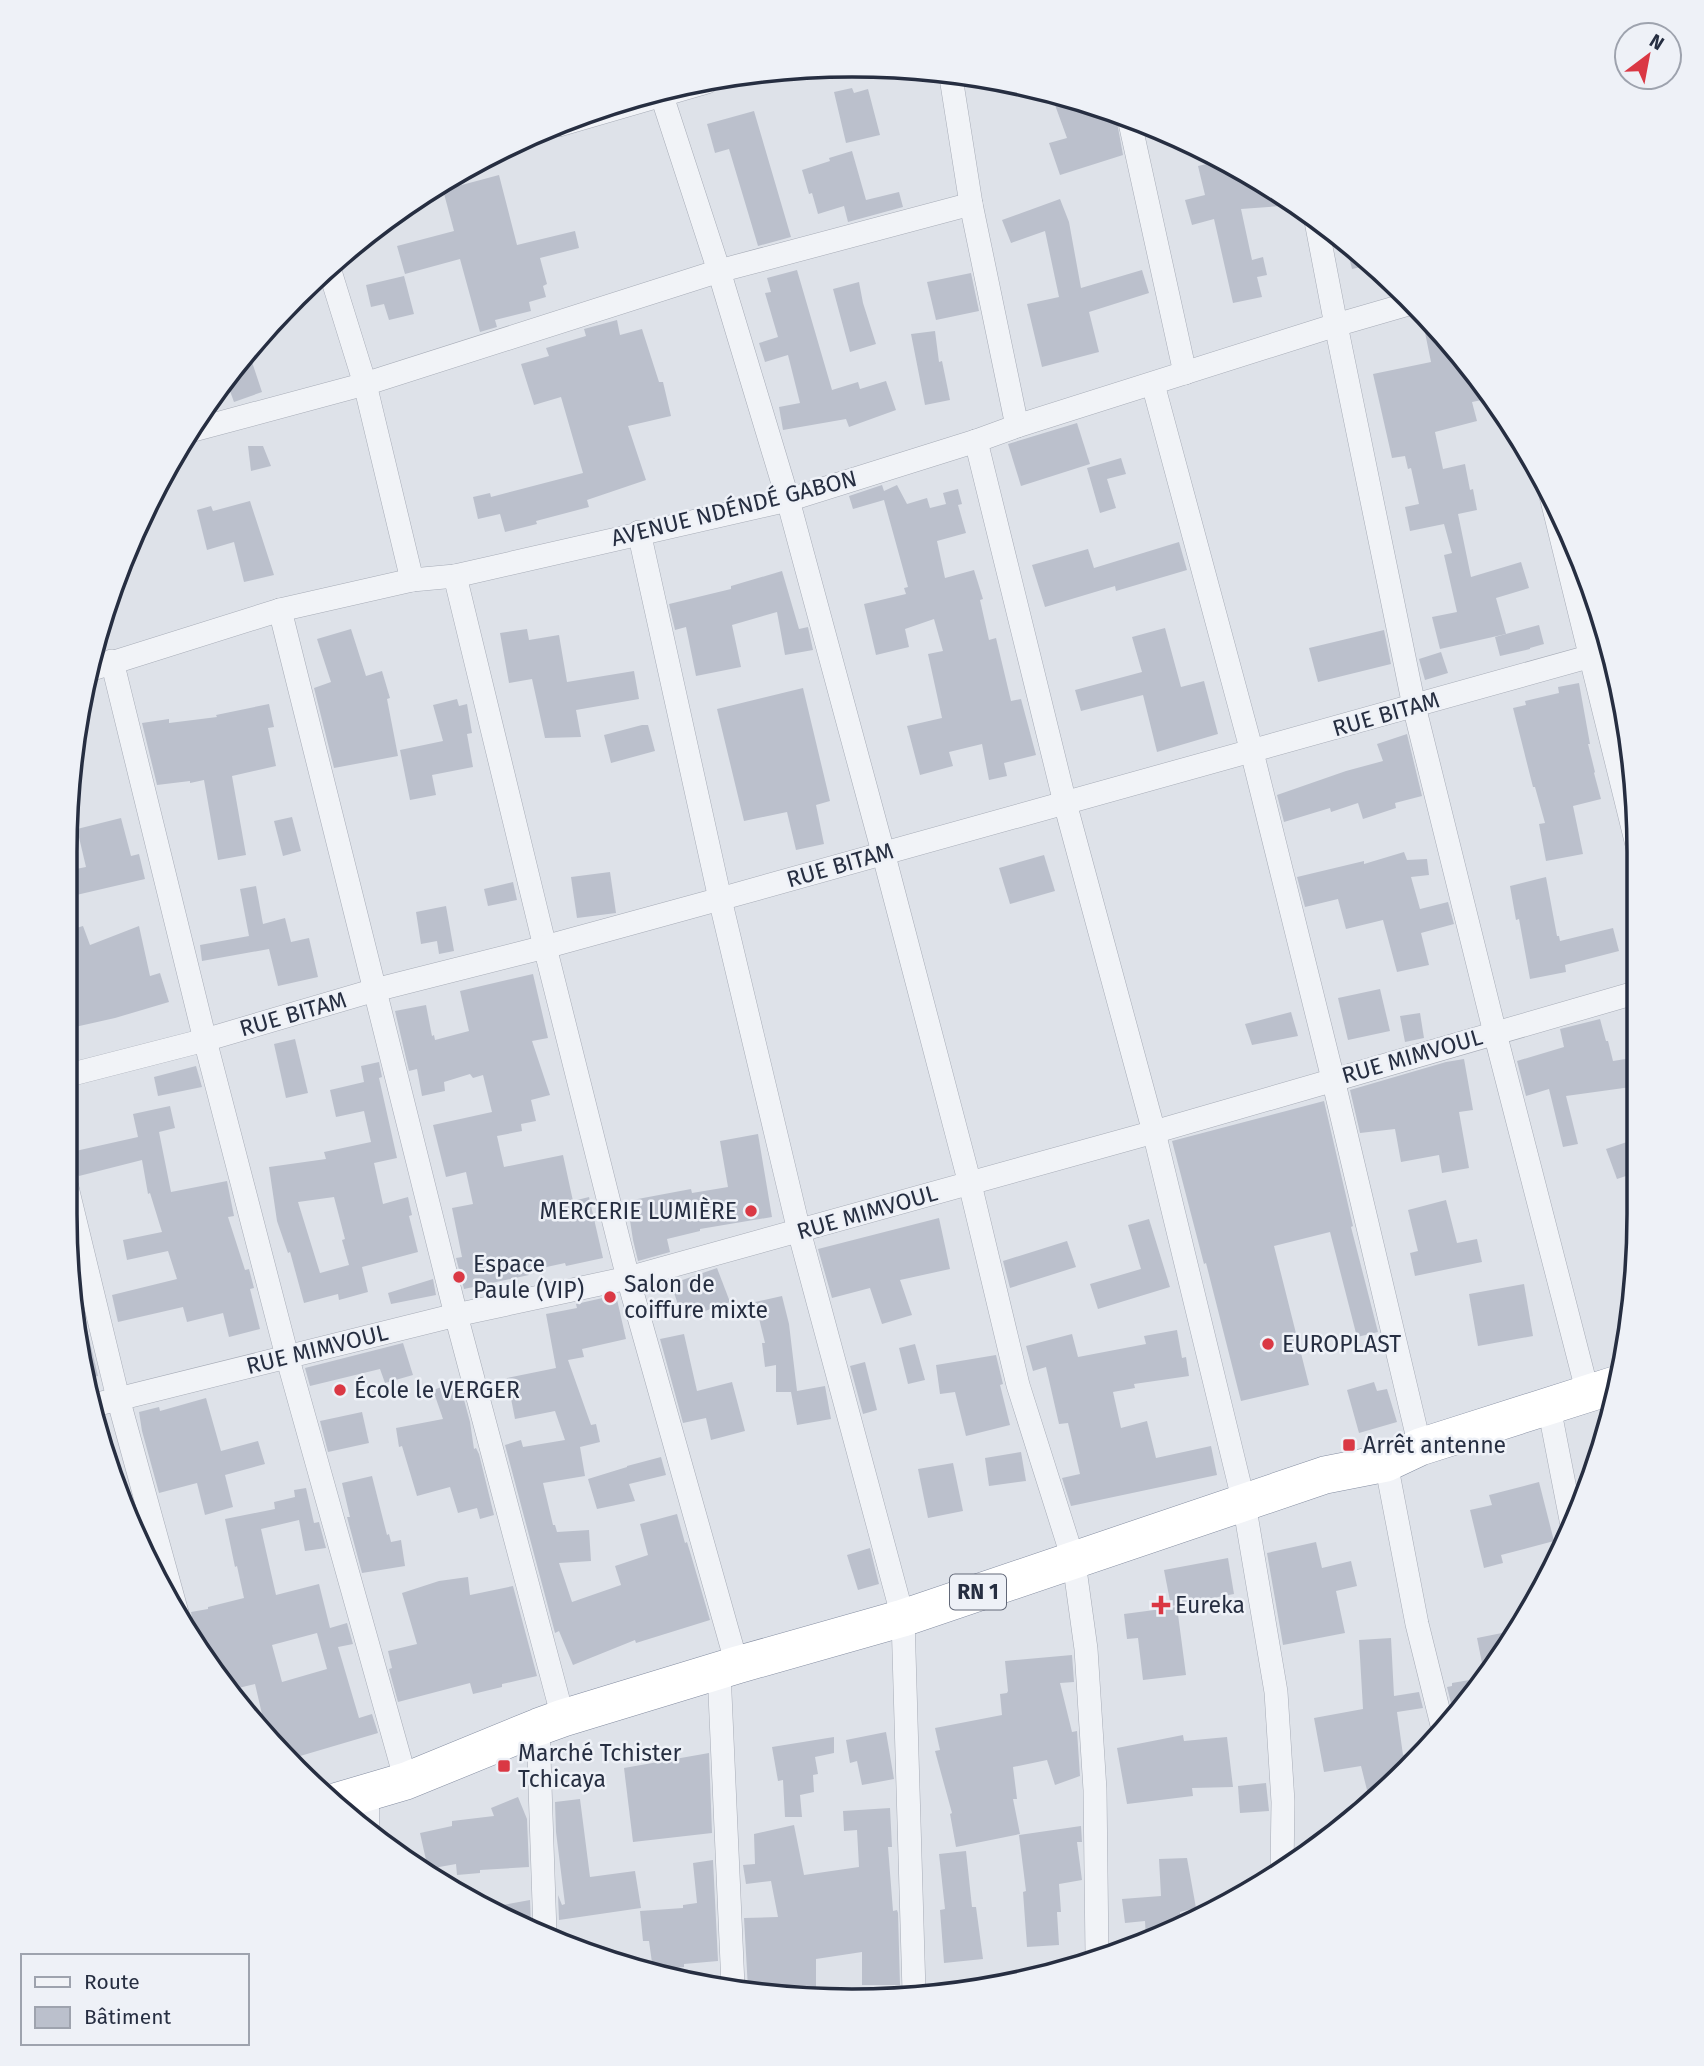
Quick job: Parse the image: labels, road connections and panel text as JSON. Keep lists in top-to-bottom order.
{
  "streets": {
    "highway": ["RN 1"],
    "street": ["AVENUE NDÉNDÉ GABON", "RUE BITAM", "RUE MIMVOUL"]
  },
  "places": {
    "other": [
      "MERCERIE LUMIÈRE",
      "Espace Paule (VIP)",
      "Salon de coiffure mixte",
      "EUROPLAST",
      "École le VERGER"
    ],
    "transit": ["Arrêt antenne", "Marché Tchister Tchicaya"],
    "health": ["Eureka"]
  },
  "legend": ["Route", "Bâtiment"],
  "north": "top right"
}
